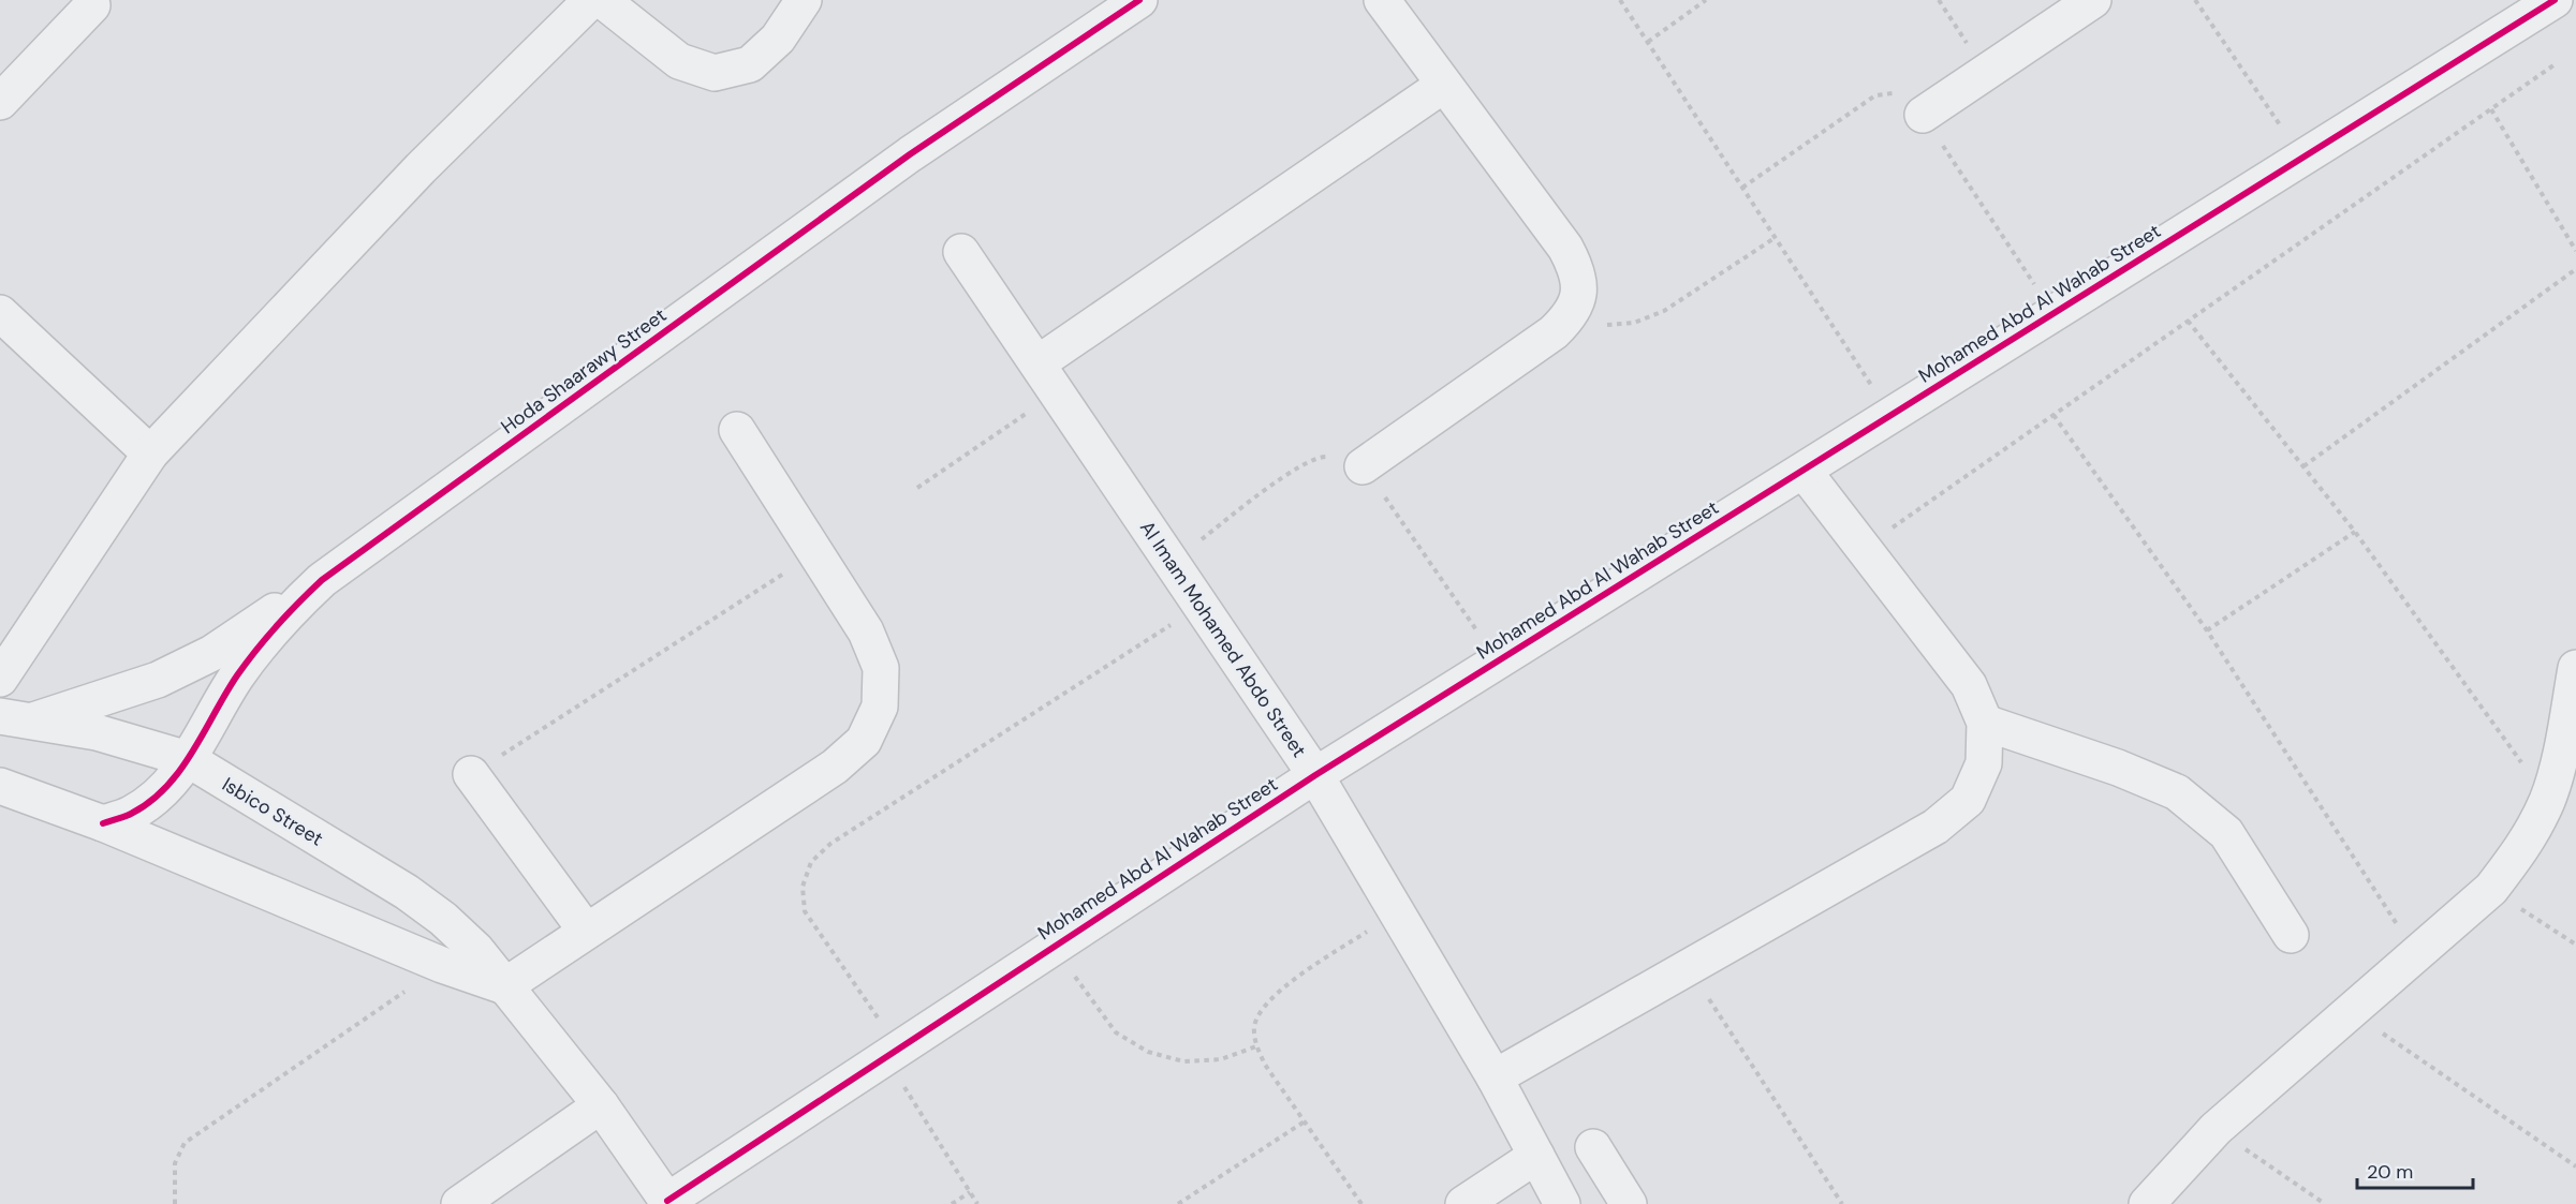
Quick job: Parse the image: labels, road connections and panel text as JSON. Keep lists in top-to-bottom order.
{
  "streets": {
    "street": [
      "Mohamed Abd Al Wahab Street",
      "Hoda Shaarawy Street",
      "Al Imam Mohamed Abdo Street",
      "Isbico Street"
    ]
  },
  "crossings": [
    ["Mohamed Abd Al Wahab Street", "Al Imam Mohamed Abdo Street"],
    ["Mohamed Abd Al Wahab Street", "Isbico Street"],
    ["Hoda Shaarawy Street", "Isbico Street"]
  ],
  "scale_bar": "20 m"
}
